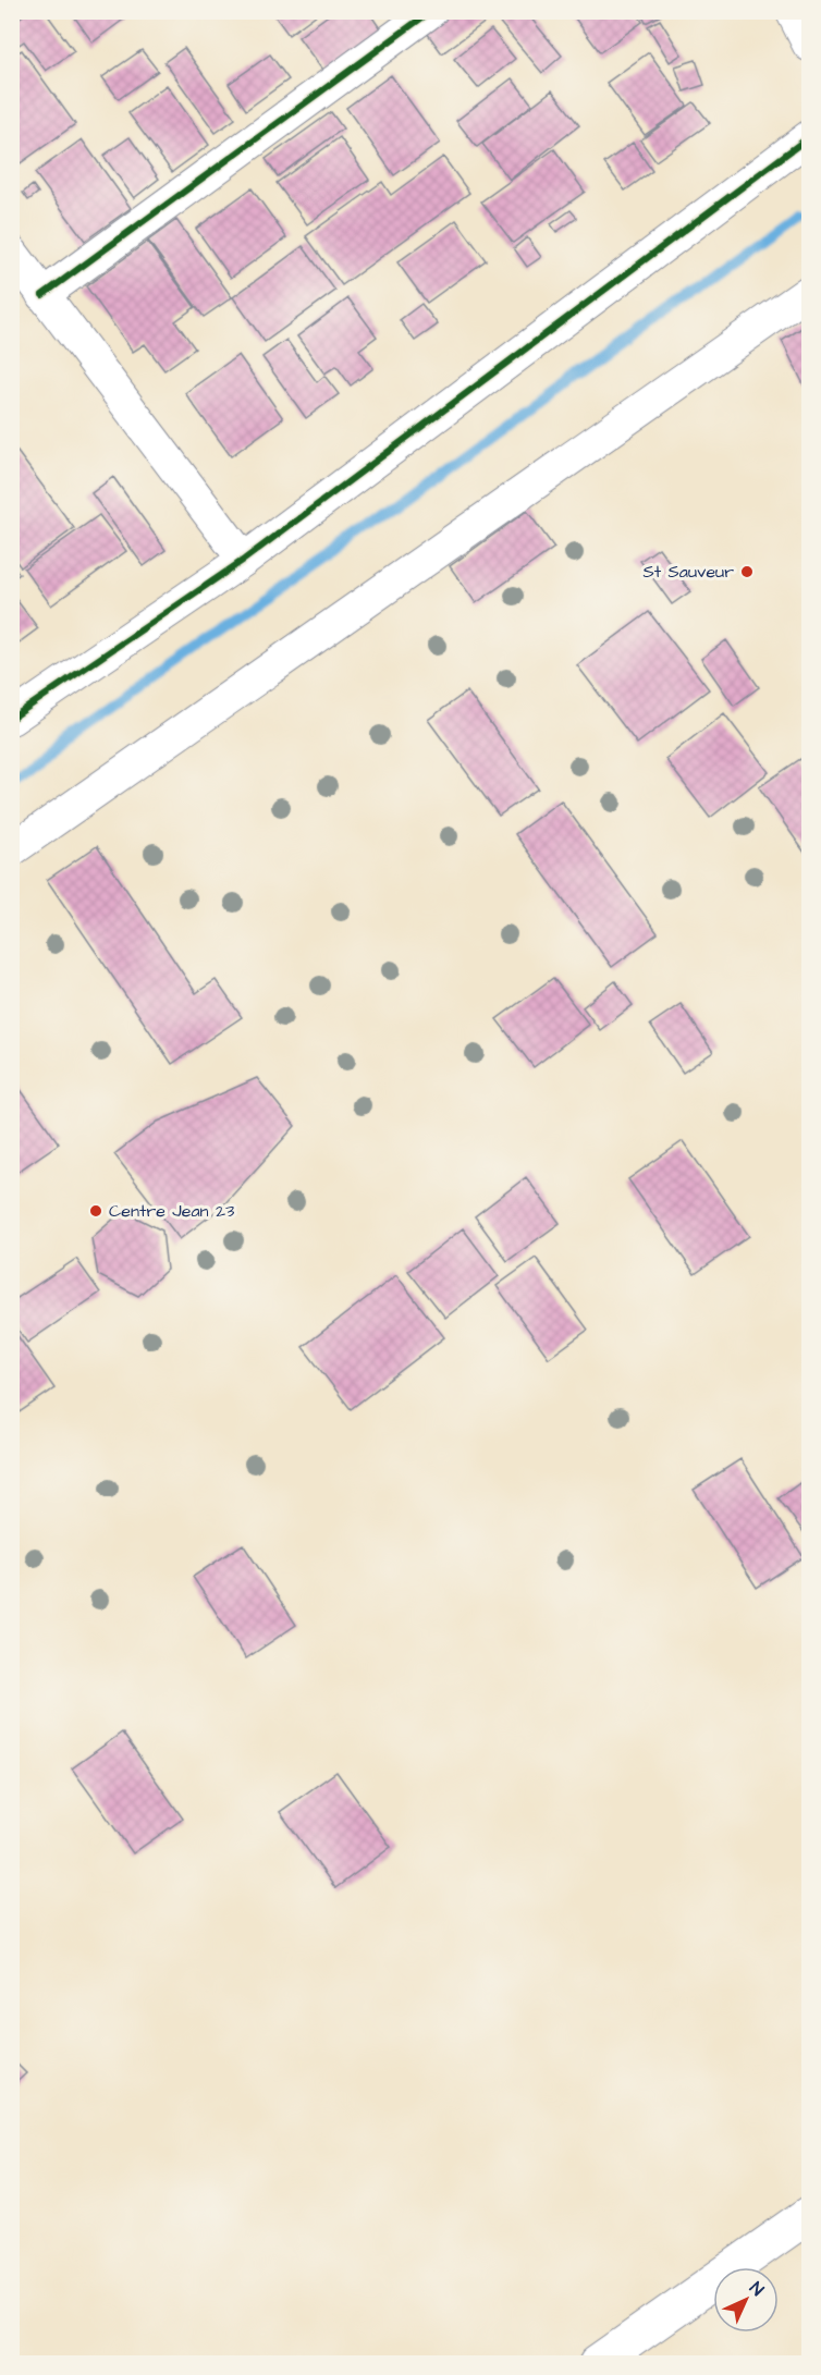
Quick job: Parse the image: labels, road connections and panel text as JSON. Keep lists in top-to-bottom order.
{
  "places": ["St Sauveur", "Centre Jean 23"],
  "north": "top right"
}
